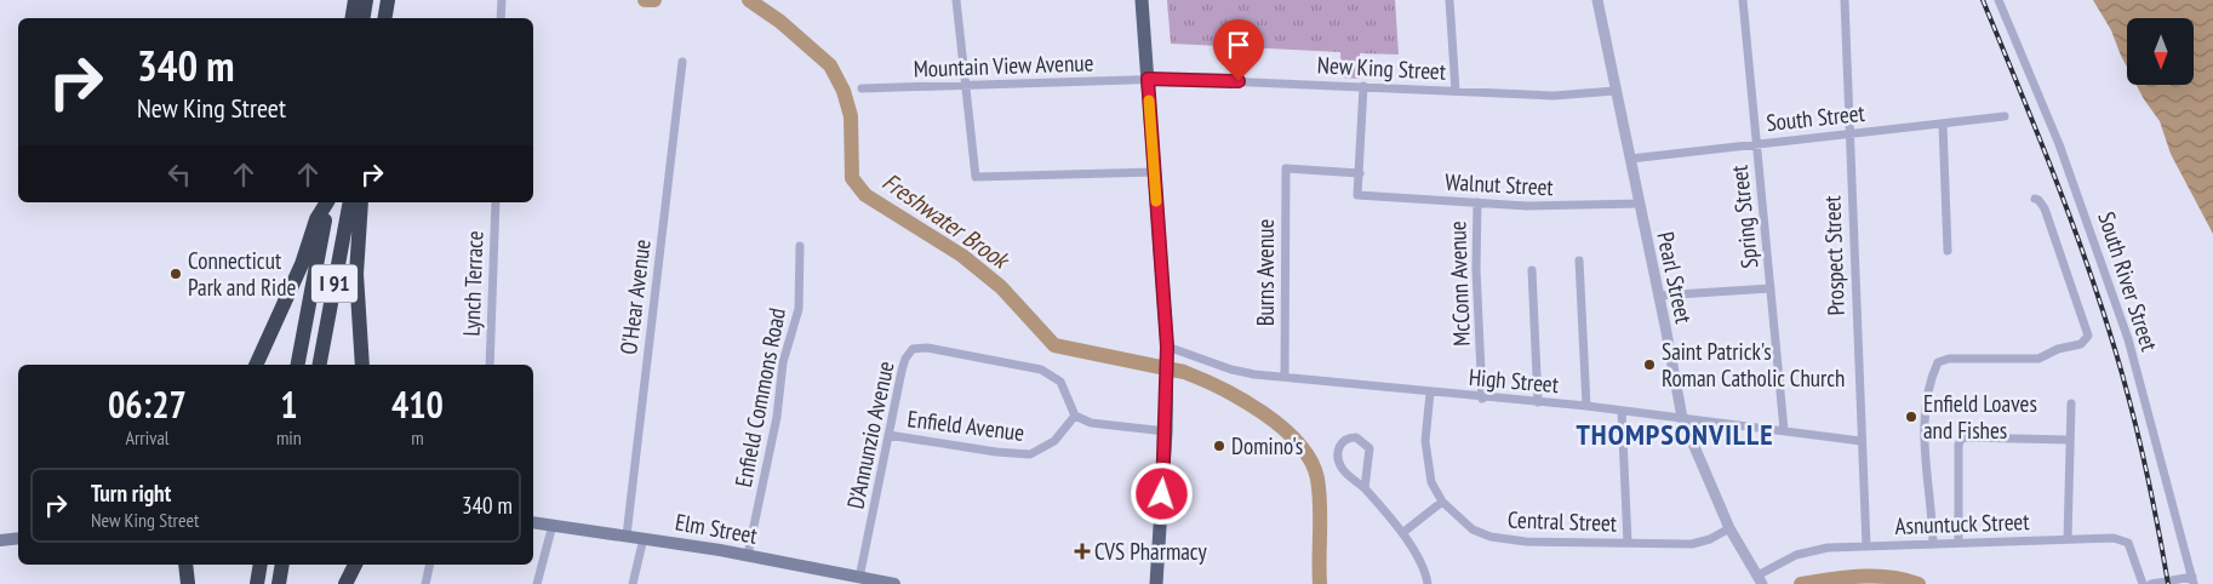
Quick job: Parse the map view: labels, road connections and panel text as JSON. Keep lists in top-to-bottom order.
{
  "streets": {
    "highway": ["I 91"],
    "main road": ["Elm Street"],
    "street": [
      "Mountain View Avenue",
      "New King Street",
      "South Street",
      "Walnut Street",
      "Spring Street",
      "Prospect Street",
      "Burns Avenue",
      "Pearl Street",
      "South River Street",
      "Lynch Terrace",
      "McConn Avenue",
      "O'Hear Avenue",
      "High Street",
      "Enfield Commons Road",
      "Enfield Avenue",
      "D'Annunzio Avenue",
      "Central Street",
      "Asnuntuck Street"
    ]
  },
  "crossings": [
    ["Mountain View Avenue", "New King Street"],
    ["New King Street", "Pearl Street"],
    ["South Street", "Spring Street"],
    ["South Street", "Prospect Street"],
    ["South Street", "Pearl Street"],
    ["Walnut Street", "Burns Avenue"],
    ["Walnut Street", "Pearl Street"],
    ["Walnut Street", "McConn Avenue"],
    ["Spring Street", "High Street"],
    ["Prospect Street", "High Street"],
    ["Prospect Street", "Asnuntuck Street"],
    ["Burns Avenue", "High Street"],
    ["Pearl Street", "High Street"],
    ["Pearl Street", "Central Street"],
    ["Pearl Street", "Asnuntuck Street"],
    ["McConn Avenue", "High Street"],
    ["O'Hear Avenue", "Elm Street"],
    ["High Street", "Central Street"],
    ["Enfield Commons Road", "Elm Street"],
    ["Enfield Avenue", "D'Annunzio Avenue"],
    ["D'Annunzio Avenue", "Elm Street"]
  ],
  "districts": ["THOMPSONVILLE"],
  "water": ["Freshwater Brook"],
  "places": {
    "other": [
      "Connecticut Park and Ride",
      "Saint Patrick's Roman Catholic Church",
      "Enfield Loaves and Fishes",
      "Domino's"
    ],
    "health": ["CVS Pharmacy"]
  },
  "north": "bottom",
  "page": {
    "turn": ["340 m", "New King Street"],
    "eta": [
      "06:27",
      "Arrival",
      "1",
      "min",
      "410",
      "m"
    ],
    "list": [
      {
        "name": "Turn right",
        "note": "New King Street",
        "value": "340 m"
      }
    ]
  }
}
